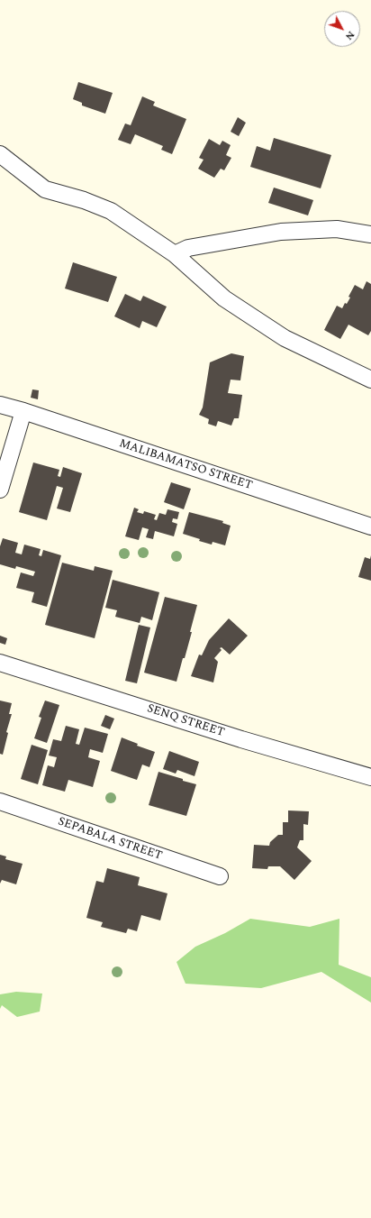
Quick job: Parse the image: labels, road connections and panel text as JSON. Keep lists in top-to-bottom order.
{
  "streets": {
    "street": ["MALIBAMATSO STREET", "SENQ STREET", "SEPABALA STREET"]
  },
  "north": "bottom right"
}
